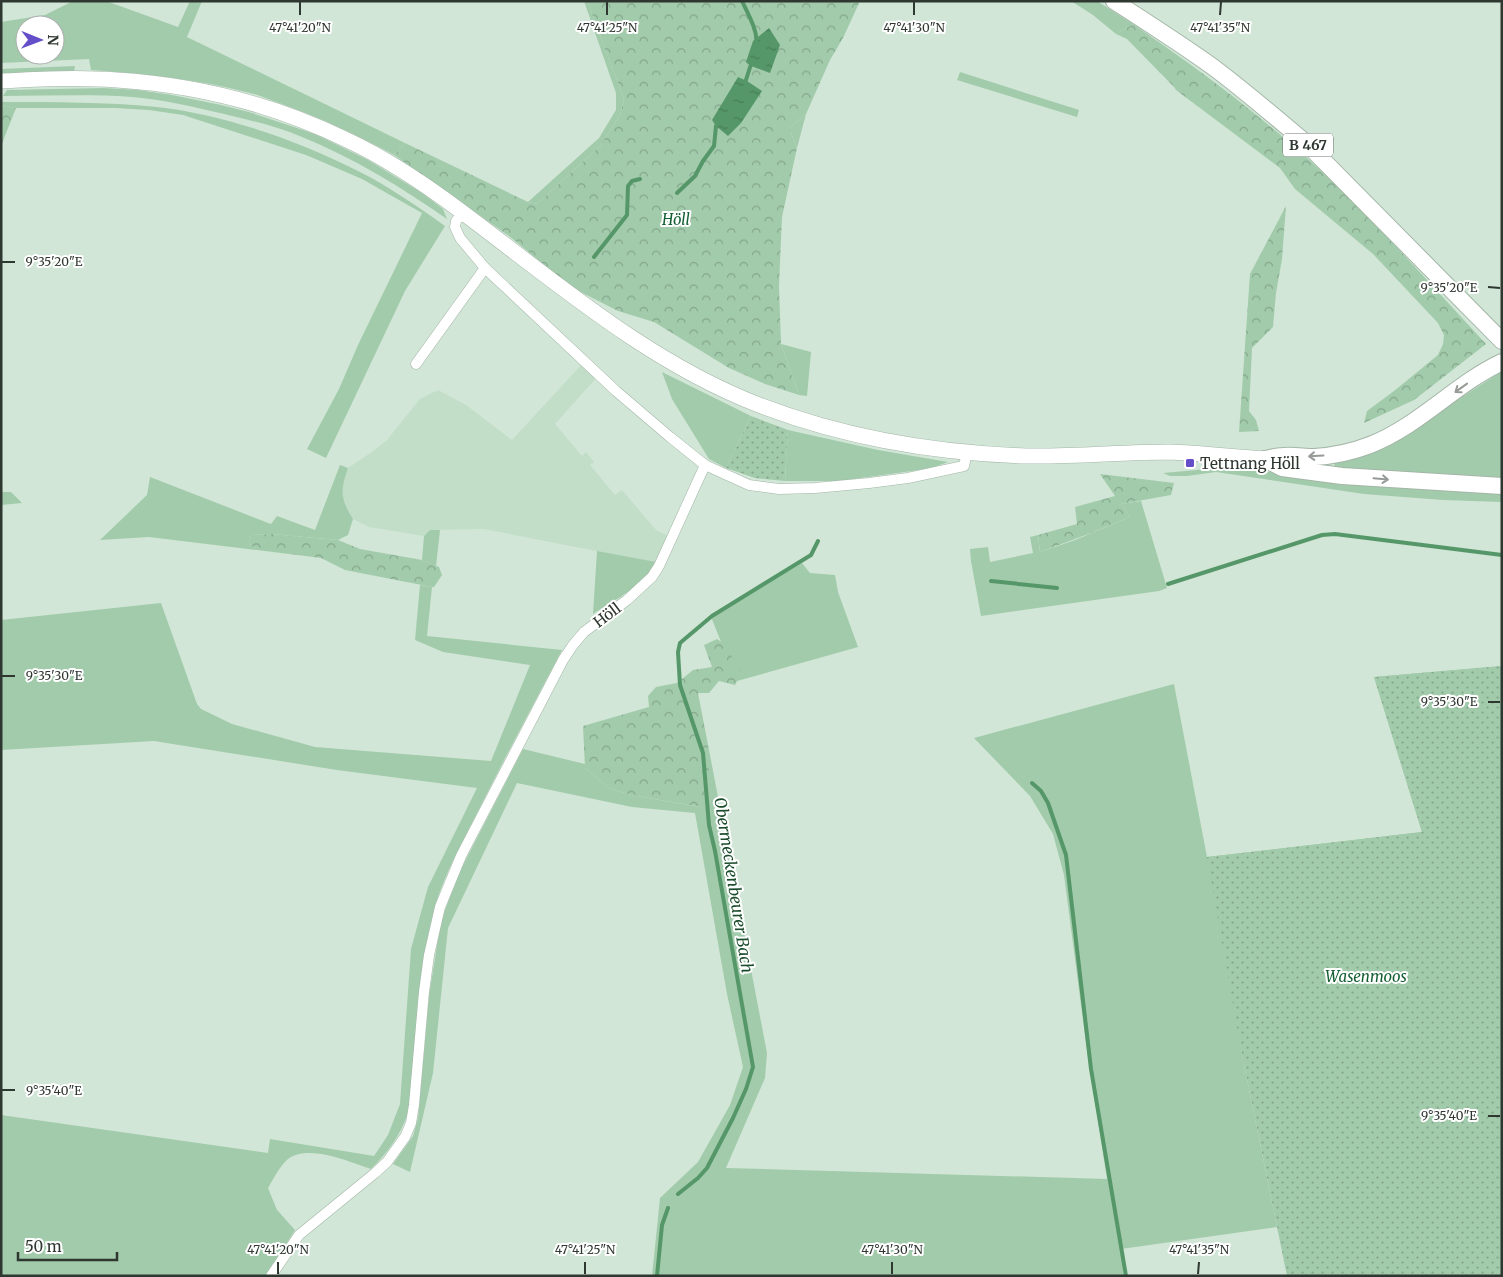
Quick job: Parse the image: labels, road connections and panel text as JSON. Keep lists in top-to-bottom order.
{
  "streets": {
    "main road": ["B 467"],
    "street": ["Höll"]
  },
  "water": ["Obermeckenbeurer Bach"],
  "parks": ["Höll", "Wasenmoos"],
  "places": {
    "transit": ["Tettnang Höll"]
  },
  "scale_bar": "50 m",
  "north": "right",
  "coordinates": [
    "47°41'20\"N",
    "47°41'25\"N",
    "47°41'30\"N",
    "47°41'35\"N",
    "9°35'20\"E",
    "9°35'30\"E",
    "9°35'40\"E"
  ]
}
